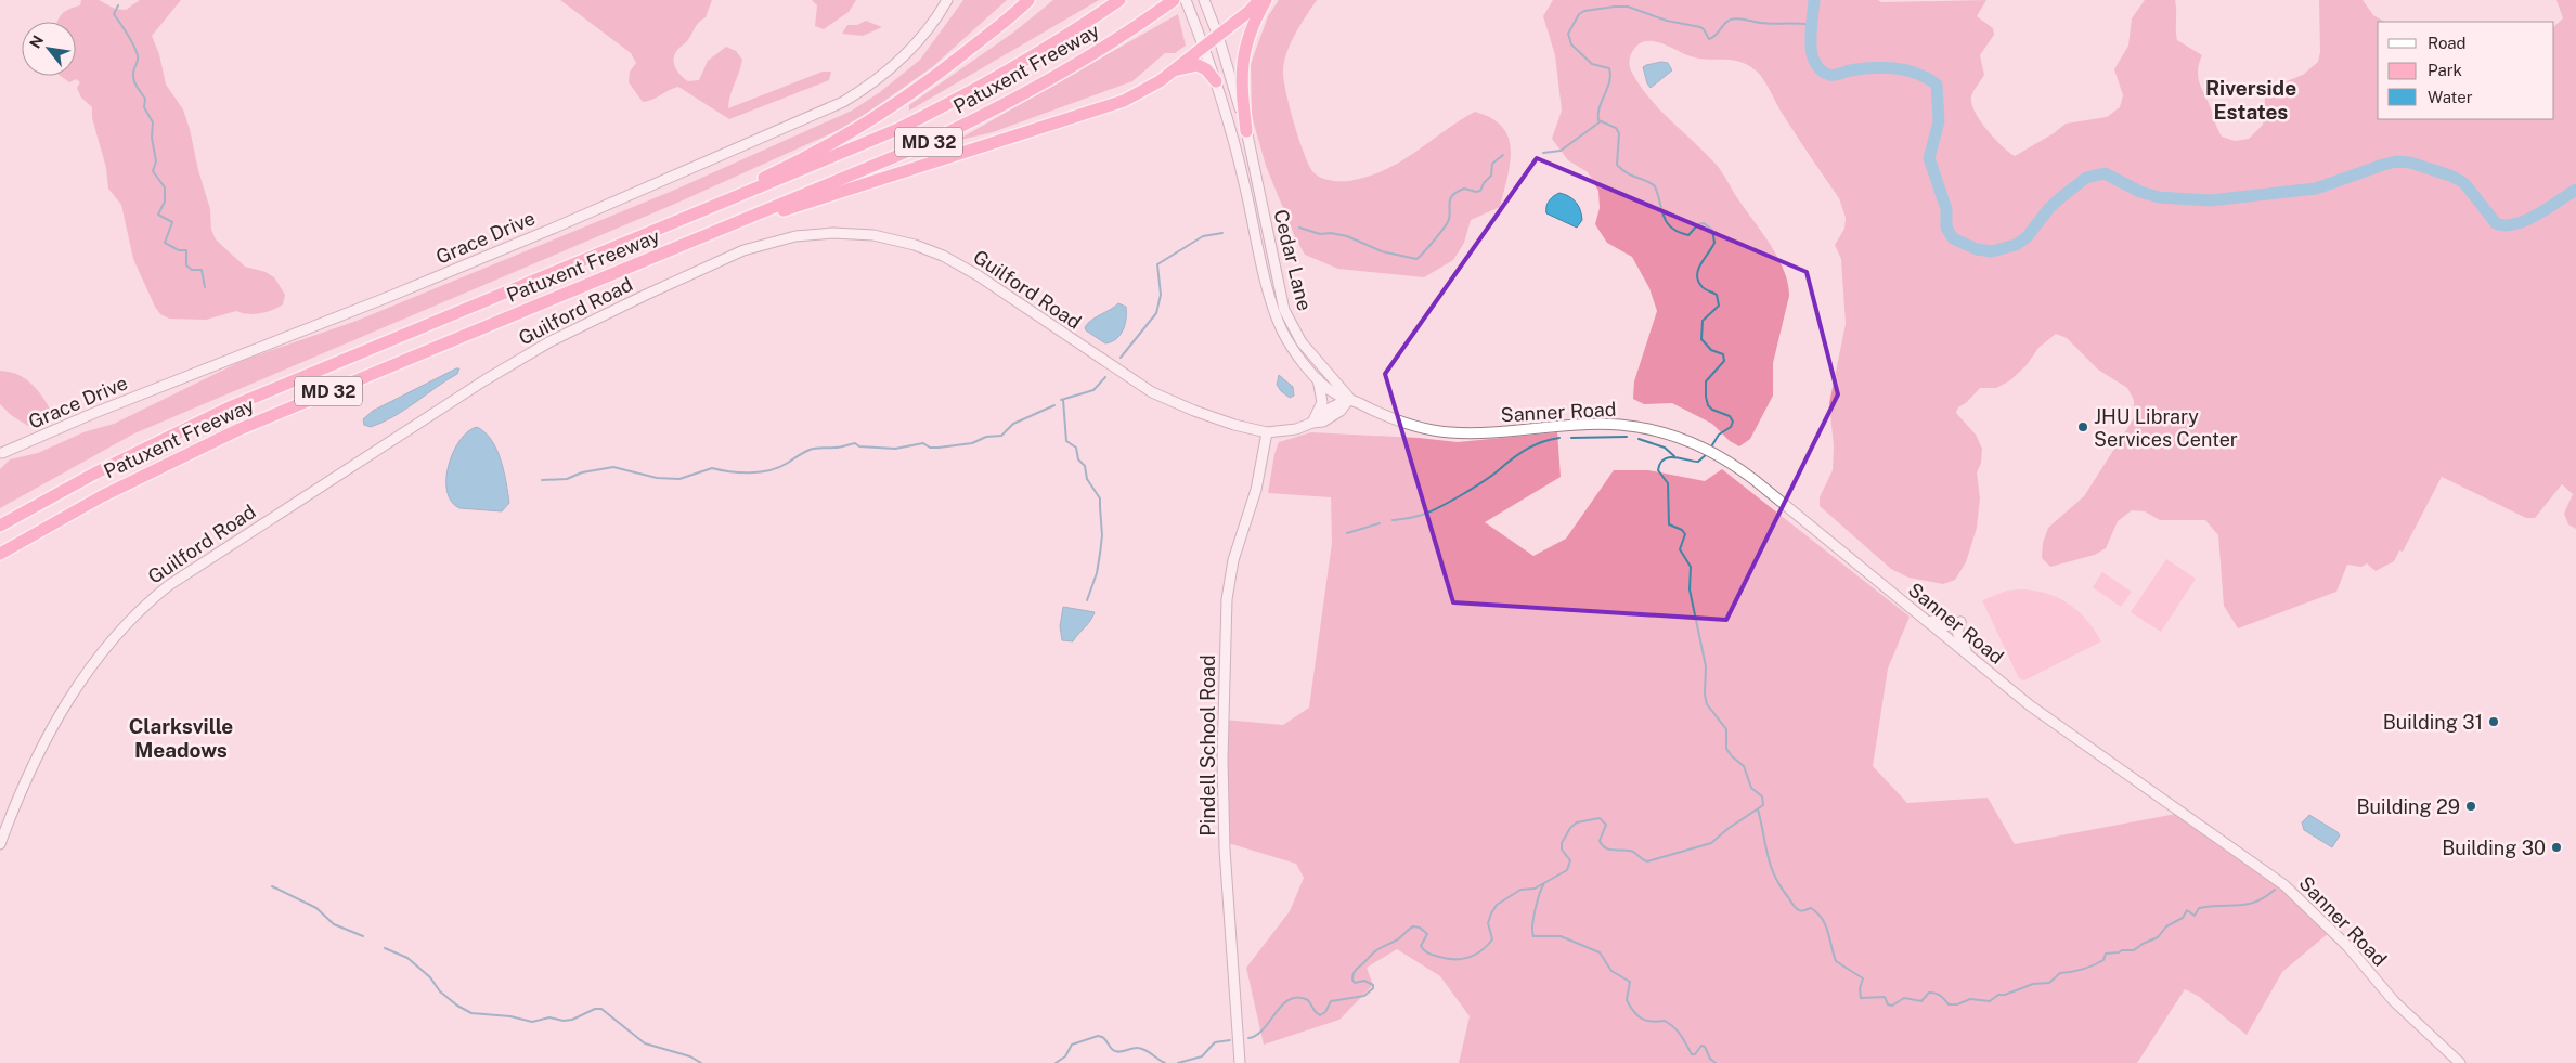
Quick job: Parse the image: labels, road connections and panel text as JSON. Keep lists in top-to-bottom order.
{
  "streets": {
    "highway": ["Patuxent Freeway", "MD 32"],
    "main road": [
      "Grace Drive",
      "Cedar Lane",
      "Guilford Road",
      "Sanner Road",
      "Pindell School Road"
    ]
  },
  "crossings": [
    ["Cedar Lane", "Guilford Road"],
    ["Cedar Lane", "Sanner Road"],
    ["Guilford Road", "Sanner Road"],
    ["Guilford Road", "Pindell School Road"]
  ],
  "districts": ["Riverside Estates", "Clarksville Meadows"],
  "places": [
    "JHU Library Services Center",
    "Building 31",
    "Building 29",
    "Building 30"
  ],
  "legend": ["Road", "Park", "Water"],
  "north": "top left"
}
